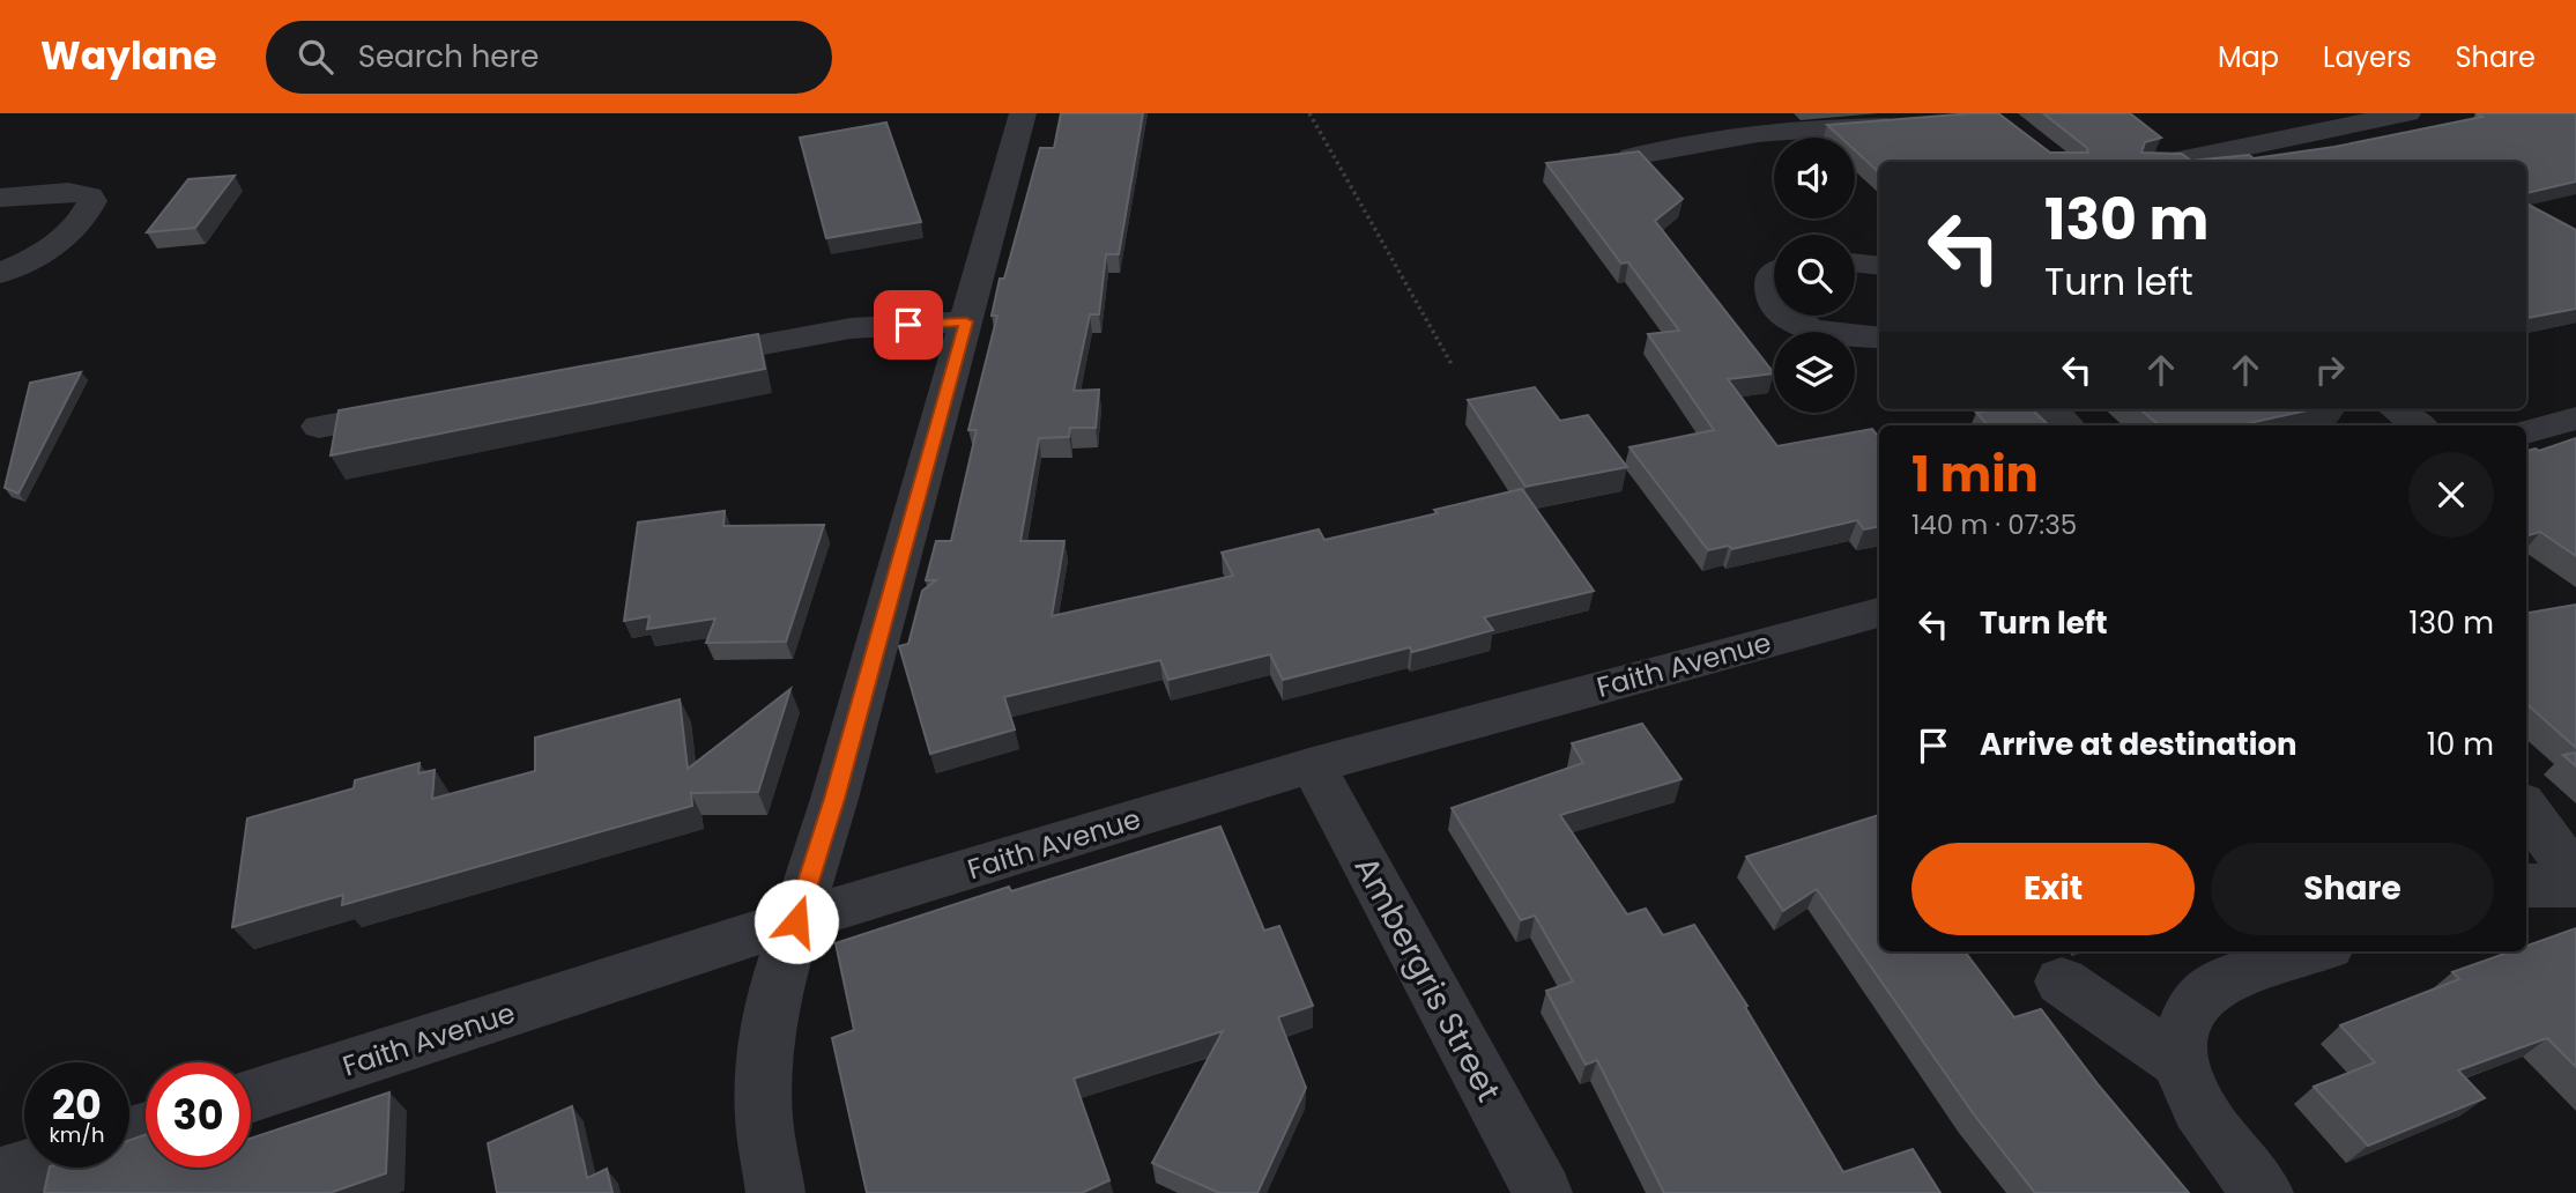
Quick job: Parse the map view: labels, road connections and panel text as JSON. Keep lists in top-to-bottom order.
{
  "streets": {
    "street": ["Faith Avenue", "Ambergris Street"]
  },
  "crossings": [
    ["Faith Avenue", "Ambergris Street"]
  ],
  "page": {
    "header": "Waylane",
    "search": "Search here",
    "nav": ["Map", "Layers", "Share"],
    "turn": ["130 m", "Turn left"],
    "heading": ["1 min", "140 m · 07:35"],
    "list": [
      {
        "name": "Turn left",
        "value": "130 m"
      },
      {
        "name": "Arrive at destination",
        "value": "10 m"
      }
    ],
    "buttons": ["Exit", "Share"],
    "speed": "20 km/h",
    "limit": "30"
  }
}
